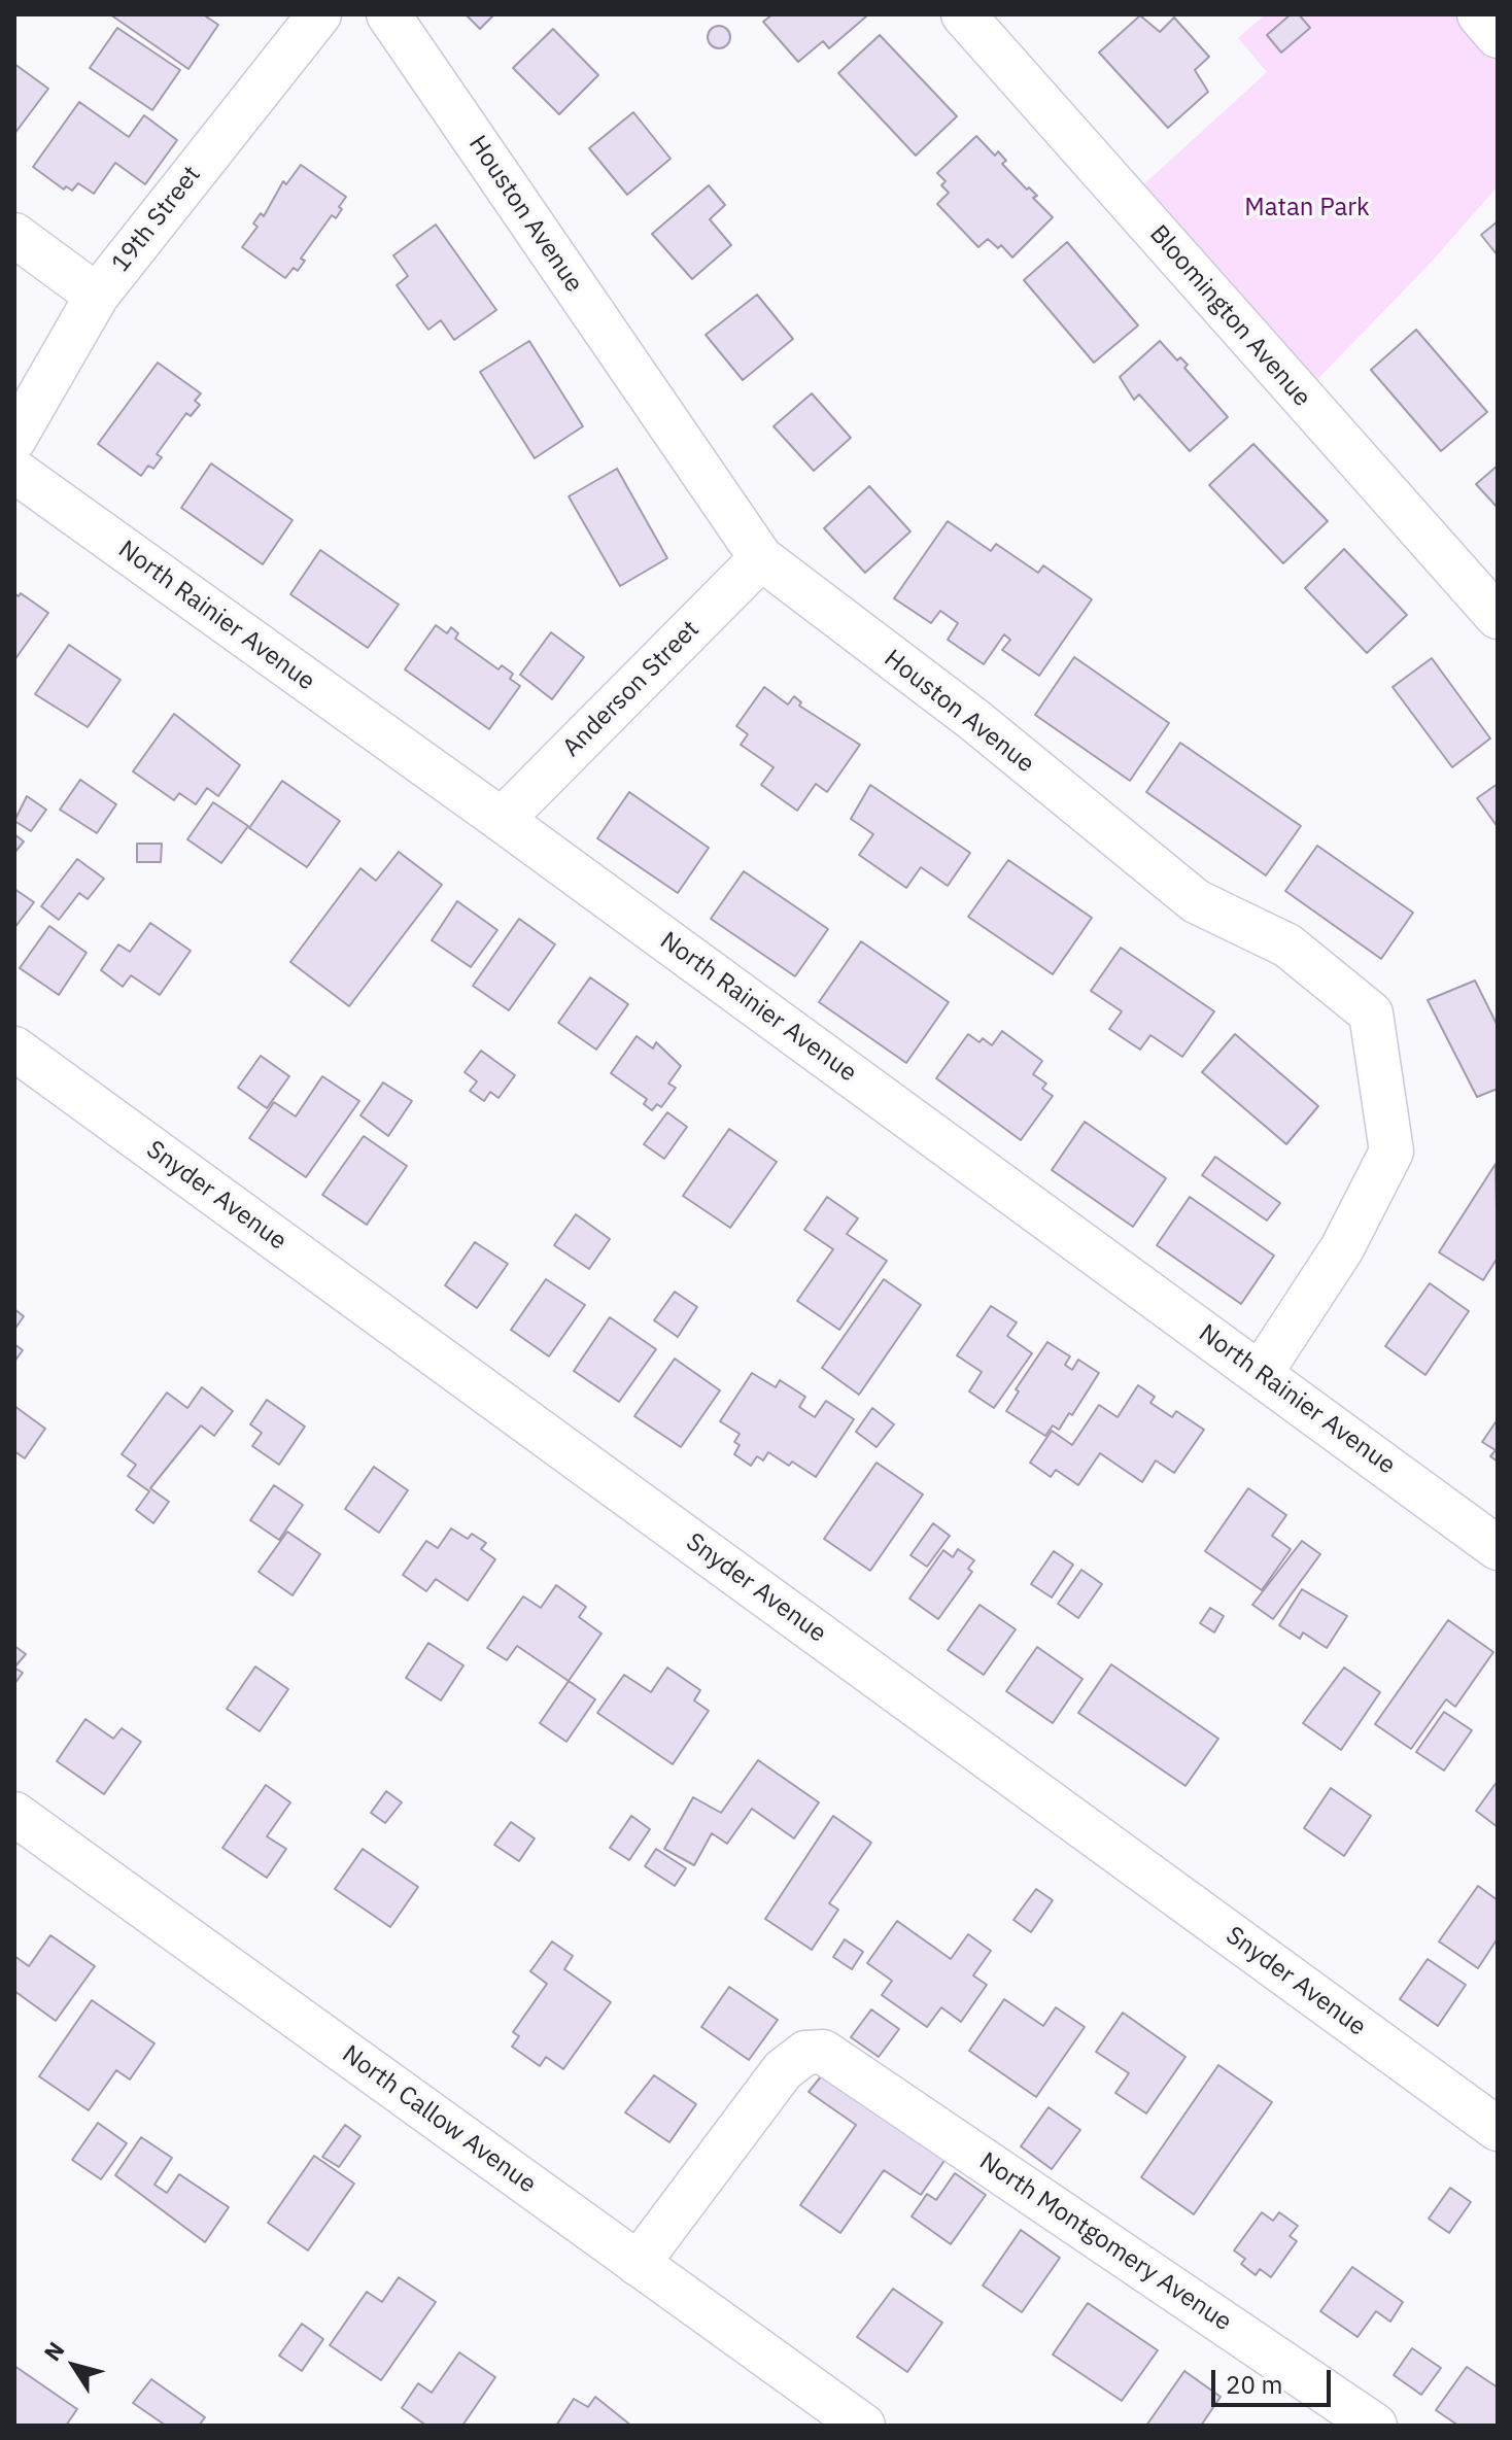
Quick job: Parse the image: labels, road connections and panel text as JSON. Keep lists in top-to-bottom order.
{
  "streets": {
    "street": [
      "Houston Avenue",
      "19th Street",
      "Bloomington Avenue",
      "North Rainier Avenue",
      "Anderson Street",
      "Snyder Avenue",
      "North Callow Avenue",
      "North Montgomery Avenue"
    ]
  },
  "crossings": [
    ["Houston Avenue", "North Rainier Avenue"],
    ["Houston Avenue", "Anderson Street"],
    ["North Rainier Avenue", "Anderson Street"],
    ["North Callow Avenue", "North Montgomery Avenue"]
  ],
  "parks": ["Matan Park"],
  "scale_bar": "20 m",
  "north": "top left"
}
